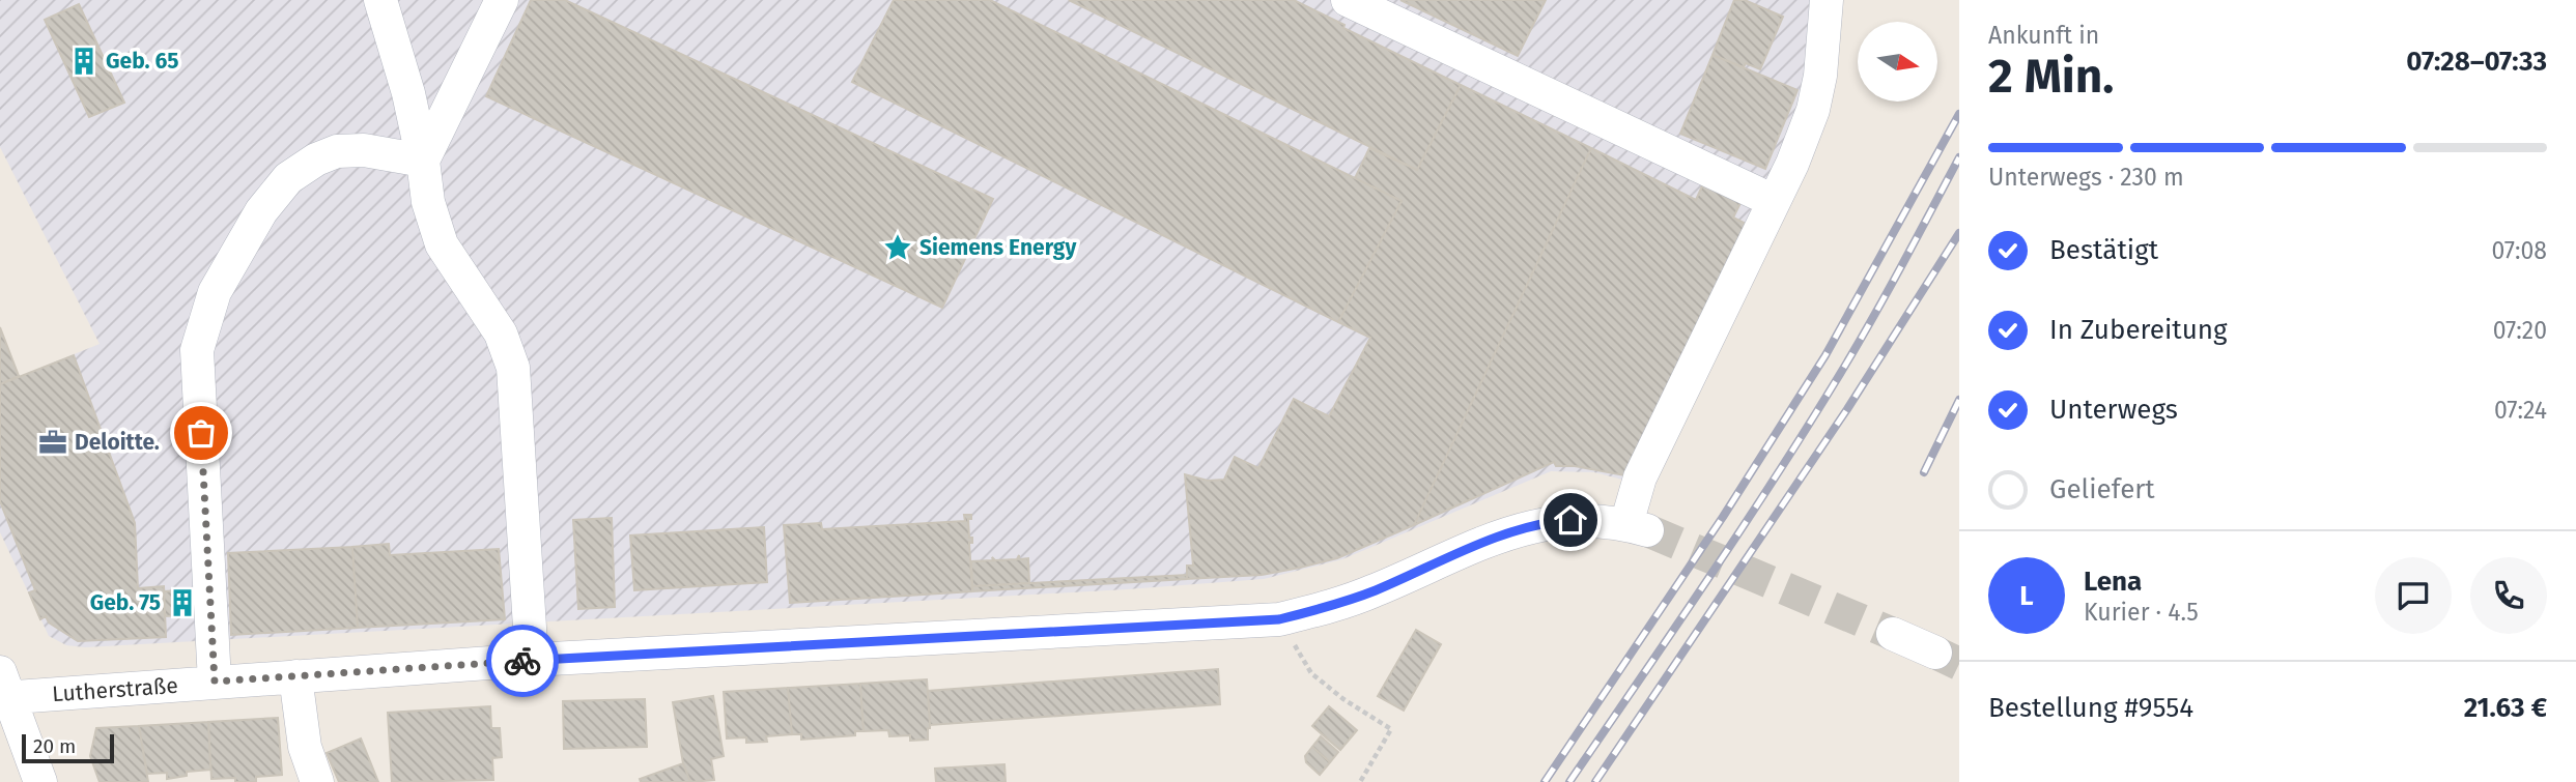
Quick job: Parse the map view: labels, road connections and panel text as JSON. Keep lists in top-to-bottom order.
{
  "streets": {
    "street": ["Lutherstraße"]
  },
  "places": {
    "building": ["Geb. 65", "Geb. 75"],
    "place": ["Siemens Energy"],
    "office": ["Deloitte."]
  },
  "scale_bar": "20 m",
  "north": "right",
  "page": {
    "heading": ["2 Min.", "Ankunft in", "07:28–07:33"],
    "panel": [
      "Lena",
      "Kurier · 4.5",
      "Bestellung #9554",
      "21.63 €"
    ],
    "bar": "Unterwegs · 230 m",
    "list": [
      ["Bestätigt", "07:08"],
      ["In Zubereitung", "07:20"],
      ["Unterwegs", "07:24"],
      "Geliefert"
    ],
    "round": "L",
    "scale": "20 m"
  }
}
